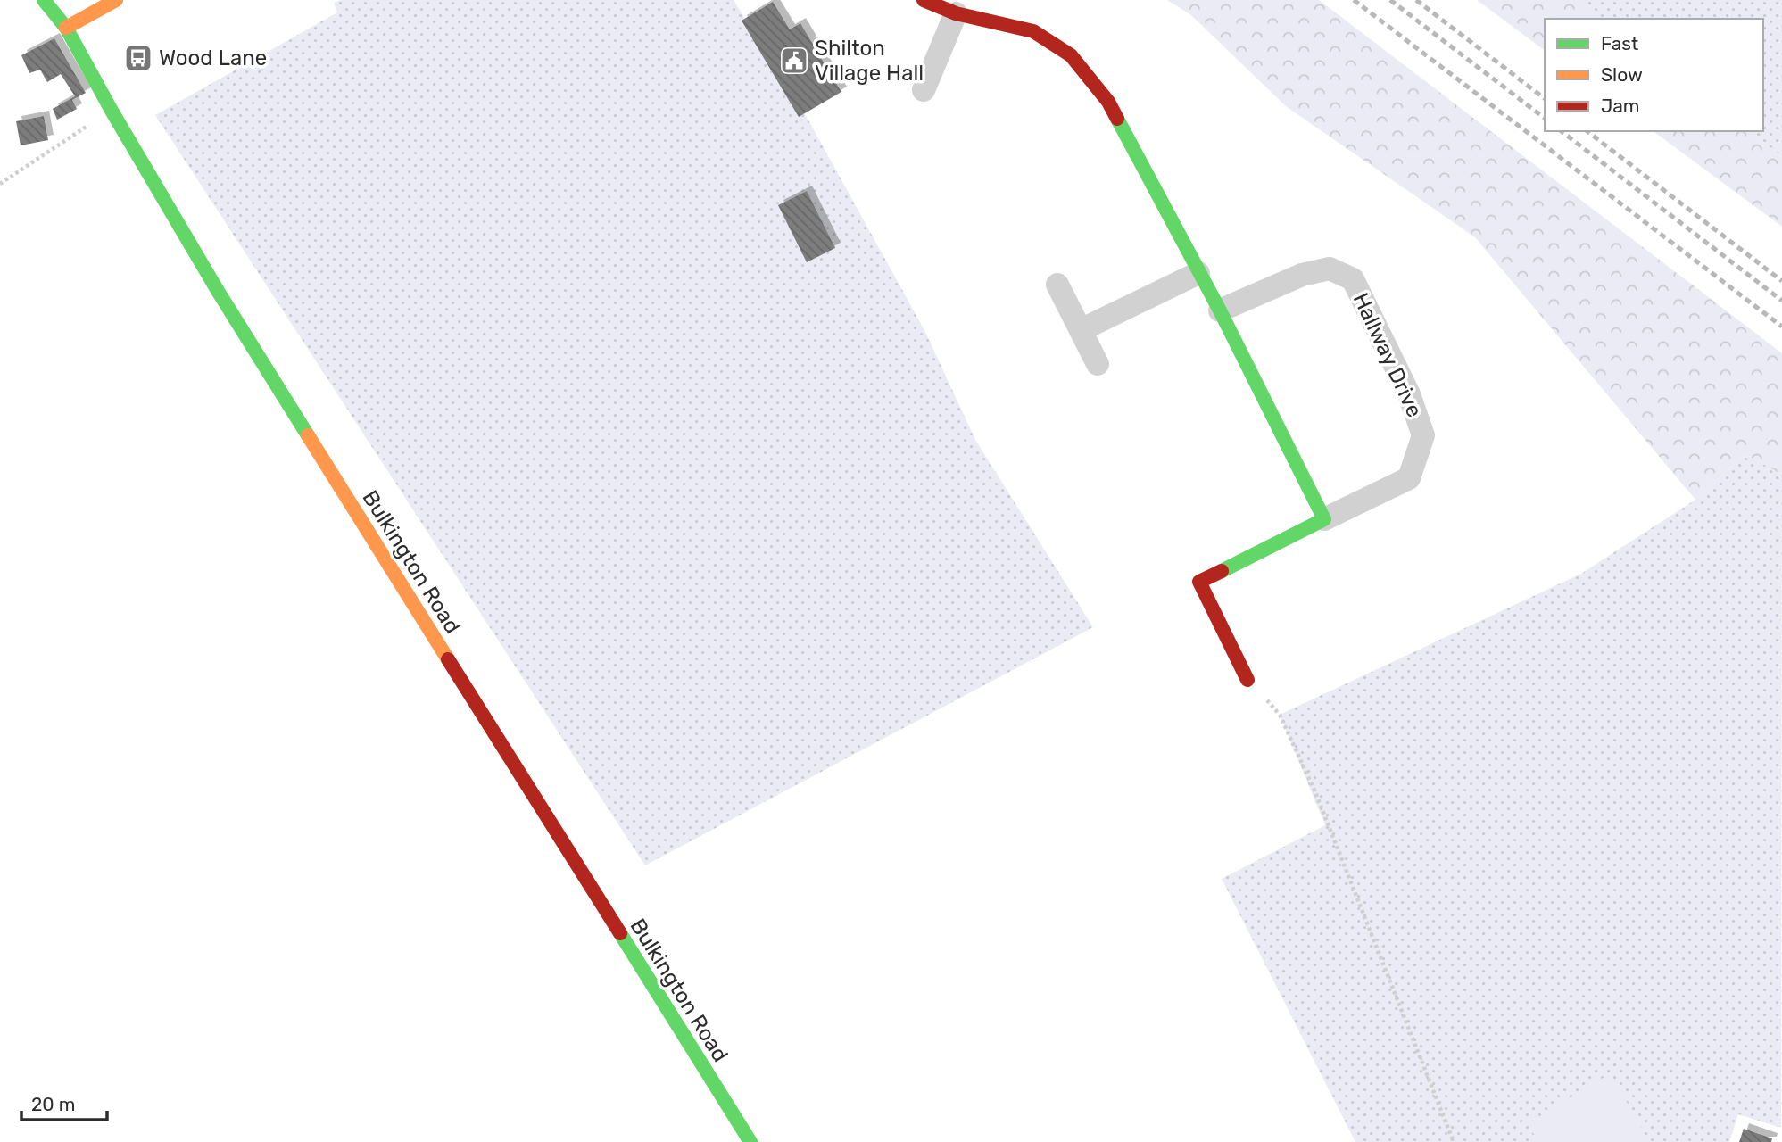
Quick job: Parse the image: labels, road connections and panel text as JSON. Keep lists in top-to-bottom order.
{
  "streets": {
    "main road": ["Hallway Drive", "Bulkington Road"]
  },
  "places": {
    "bus stop": ["Wood Lane"],
    "public building": ["Shilton Village Hall"]
  },
  "legend": ["Fast", "Slow", "Jam"],
  "scale_bar": "20 m"
}
